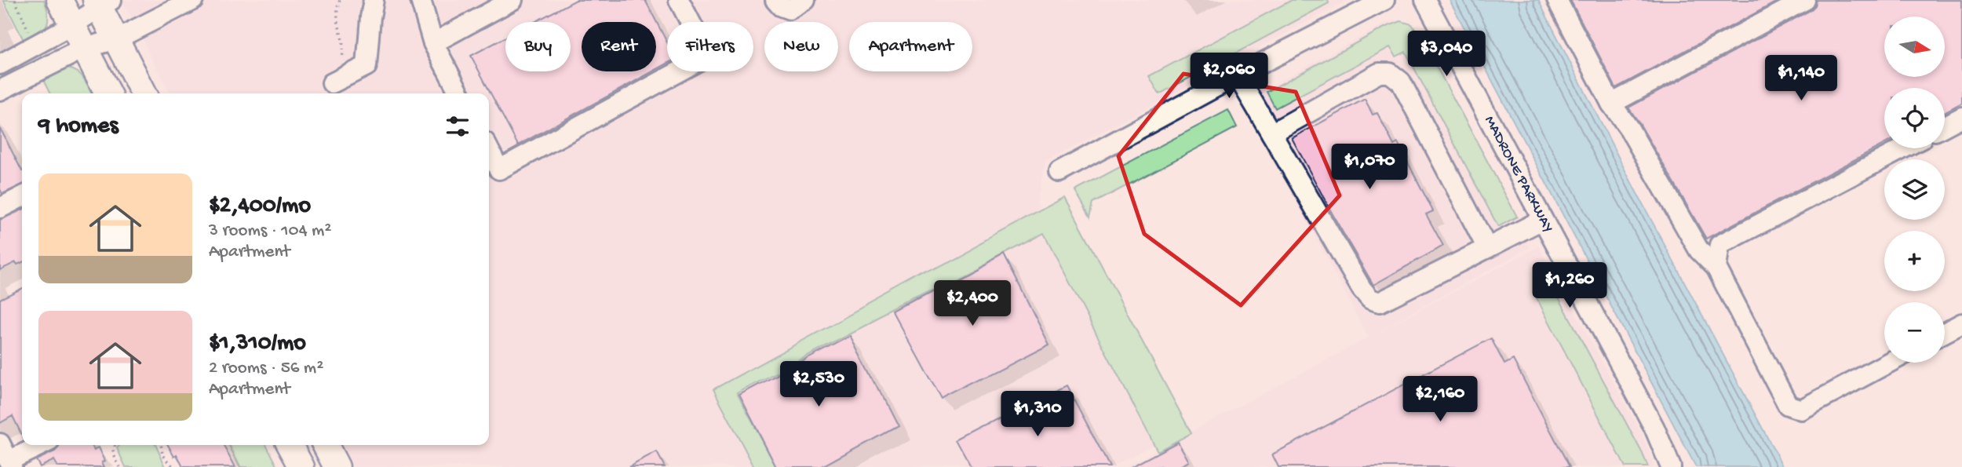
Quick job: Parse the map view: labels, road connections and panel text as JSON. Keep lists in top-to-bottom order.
{
  "streets": {
    "street": ["MADRONE PARKWAY"]
  },
  "north": "right",
  "page": {
    "map_buttons": ["+", "−"],
    "chip": [
      "Buy",
      "Rent",
      "Filters",
      "New",
      "Apartment"
    ],
    "price": [
      "$3,040",
      "$2,060",
      "$1,140",
      "$1,070",
      "$1,260",
      "$2,400",
      "$2,530",
      "$2,160",
      "$1,310"
    ],
    "heading": "9 homes",
    "list": [
      {
        "name": "$2,400/mo",
        "note": "3 rooms · 104 m² · Apartment"
      },
      {
        "name": "$1,310/mo",
        "note": "2 rooms · 56 m² · Apartment"
      }
    ]
  }
}
